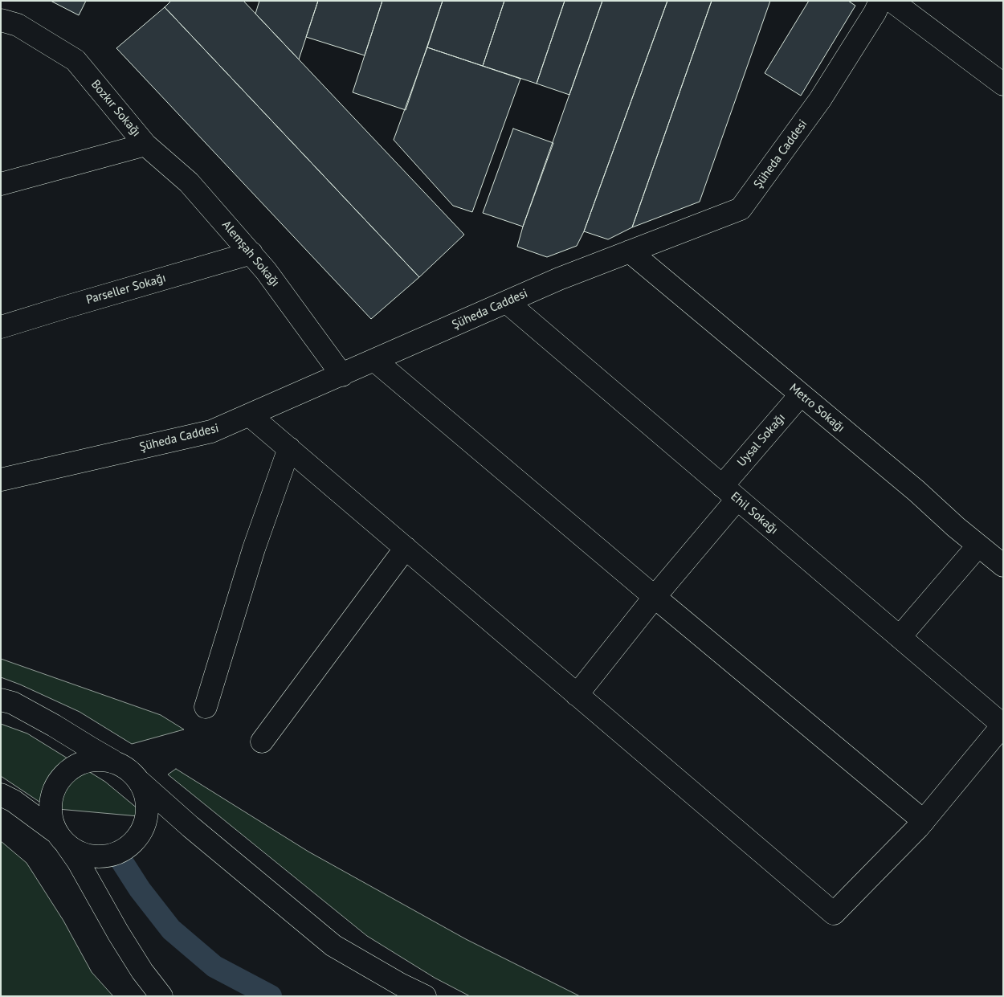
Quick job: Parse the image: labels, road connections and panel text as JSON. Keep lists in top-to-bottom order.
{
  "streets": {
    "street": [
      "Bozkır Sokağı",
      "Şüheda Caddesi",
      "Alemşah Sokağı",
      "Parseller Sokağı",
      "Metro Sokağı",
      "Uysal Sokağı",
      "Ehil Sokağı"
    ]
  },
  "crossings": [
    ["Bozkır Sokağı", "Alemşah Sokağı"],
    ["Şüheda Caddesi", "Alemşah Sokağı"],
    ["Şüheda Caddesi", "Metro Sokağı"],
    ["Şüheda Caddesi", "Ehil Sokağı"],
    ["Alemşah Sokağı", "Parseller Sokağı"],
    ["Metro Sokağı", "Uysal Sokağı"],
    ["Uysal Sokağı", "Ehil Sokağı"]
  ]
}
